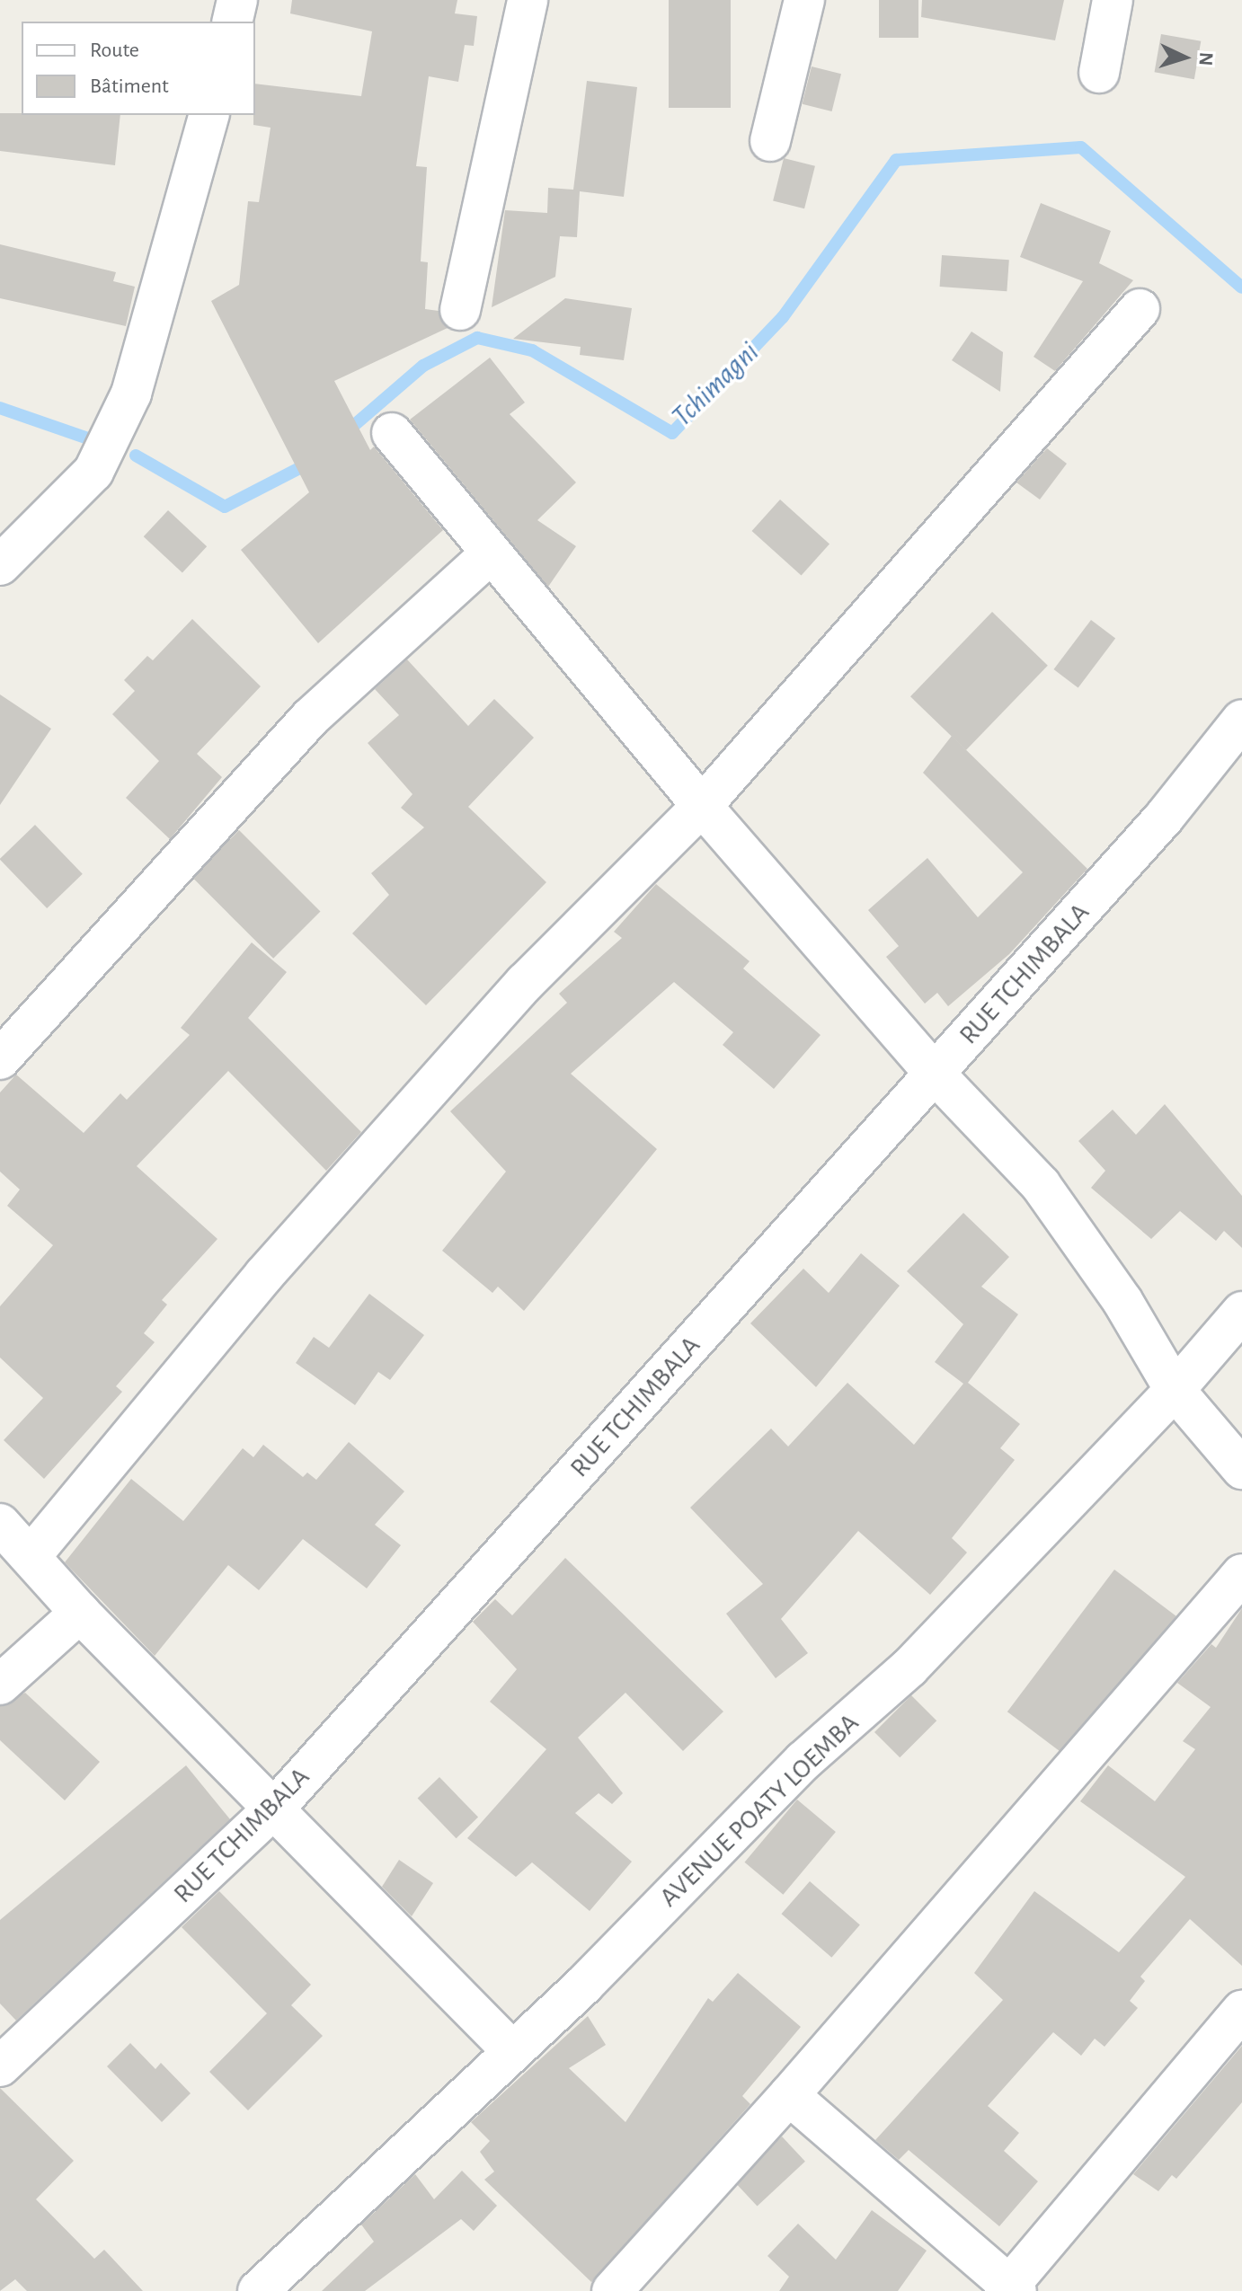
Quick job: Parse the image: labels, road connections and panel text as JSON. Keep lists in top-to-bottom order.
{
  "streets": {
    "street": ["RUE TCHIMBALA", "AVENUE POATY LOEMBA"]
  },
  "water": ["Tchimagni"],
  "legend": ["Route", "Bâtiment"],
  "north": "right"
}
